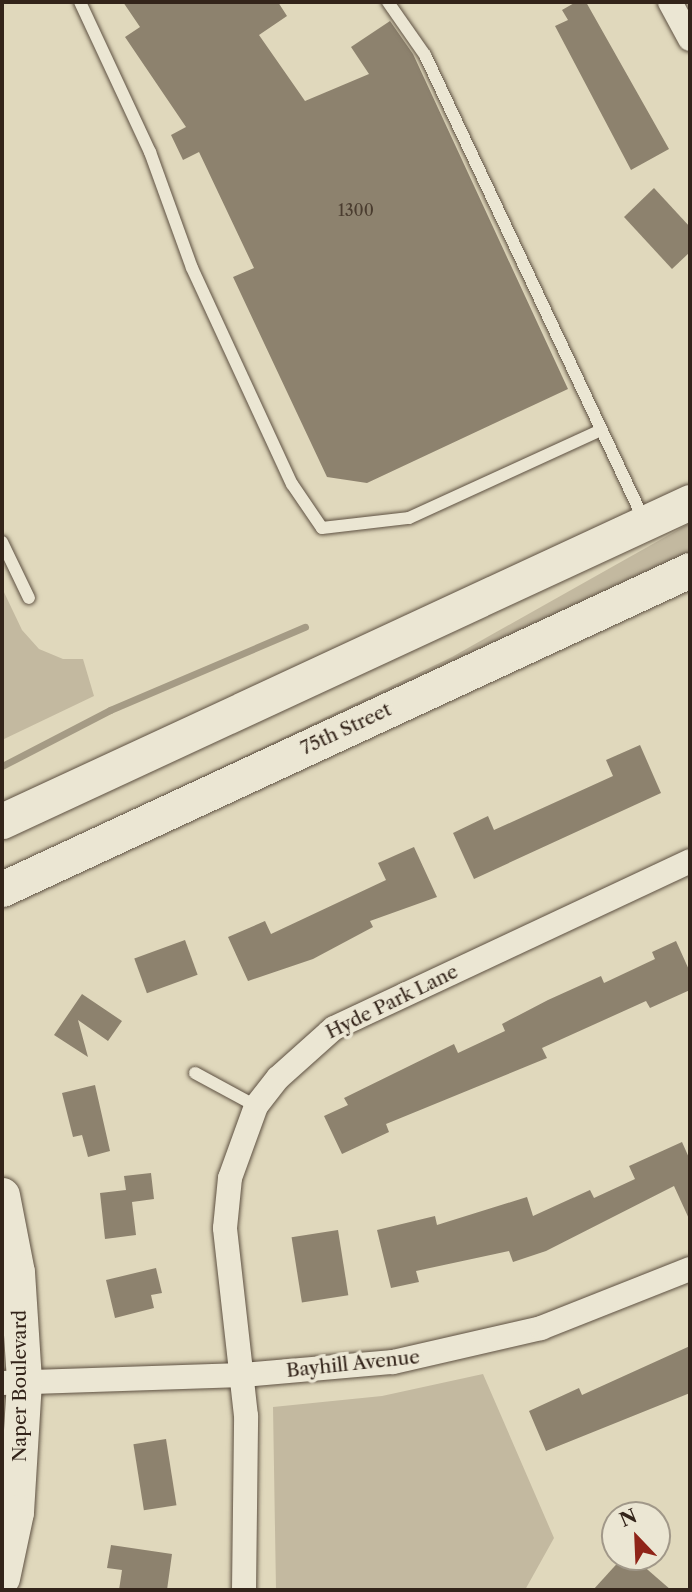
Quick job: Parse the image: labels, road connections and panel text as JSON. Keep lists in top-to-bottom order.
{
  "streets": {
    "main road": ["75th Street", "Naper Boulevard"],
    "street": ["Hyde Park Lane", "Bayhill Avenue"]
  },
  "crossings": [
    ["Hyde Park Lane", "Bayhill Avenue"],
    ["Bayhill Avenue", "Naper Boulevard"]
  ],
  "house_numbers": ["1300"],
  "north": "top left"
}
